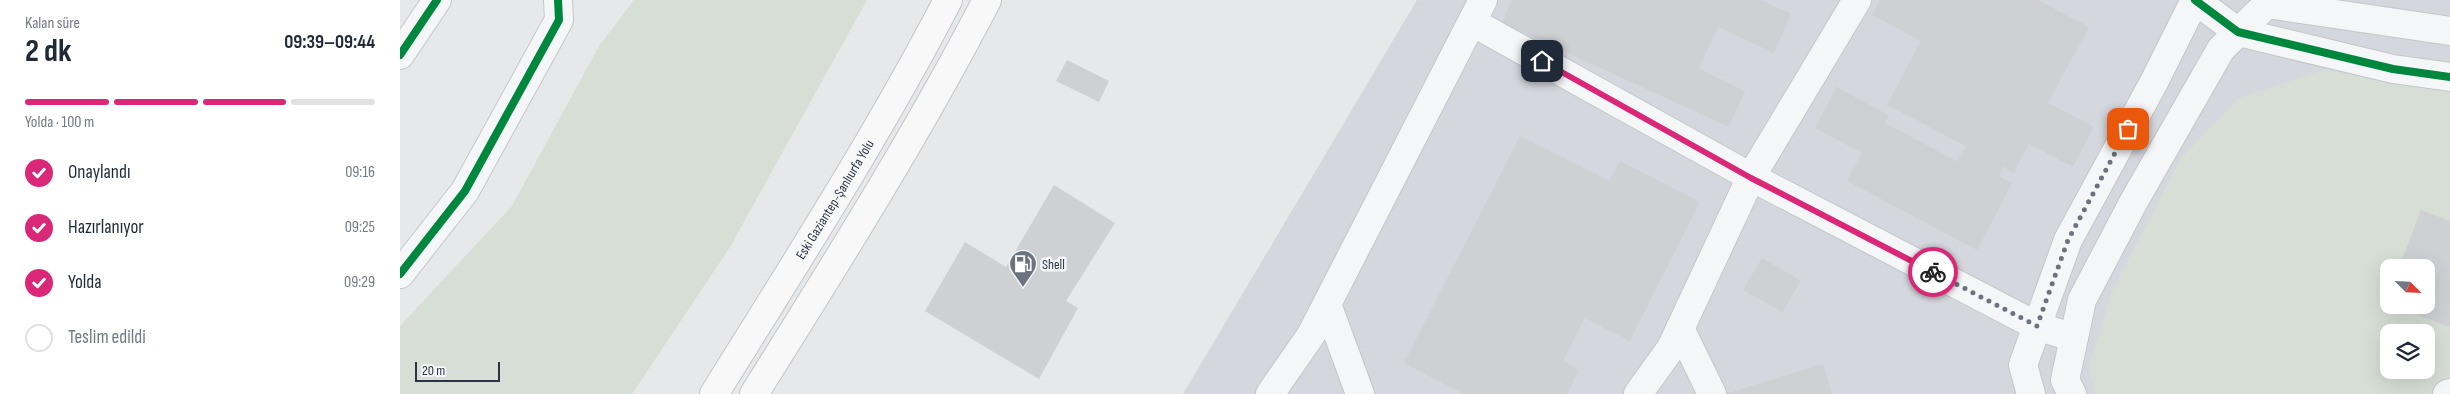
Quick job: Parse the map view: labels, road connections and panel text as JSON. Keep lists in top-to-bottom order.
{
  "streets": {
    "main road": ["Eski Gaziantep-Şanlıurfa Yolu"]
  },
  "places": {
    "fuel station": ["Shell"]
  },
  "scale_bar": "20 m",
  "north": "bottom right",
  "page": {
    "heading": ["2 dk", "Kalan süre", "09:39–09:44"],
    "bar": "Yolda · 100 m",
    "list": [
      ["Onaylandı", "09:16"],
      ["Hazırlanıyor", "09:25"],
      ["Yolda", "09:29"],
      "Teslim edildi"
    ],
    "scale": "20 m"
  }
}
